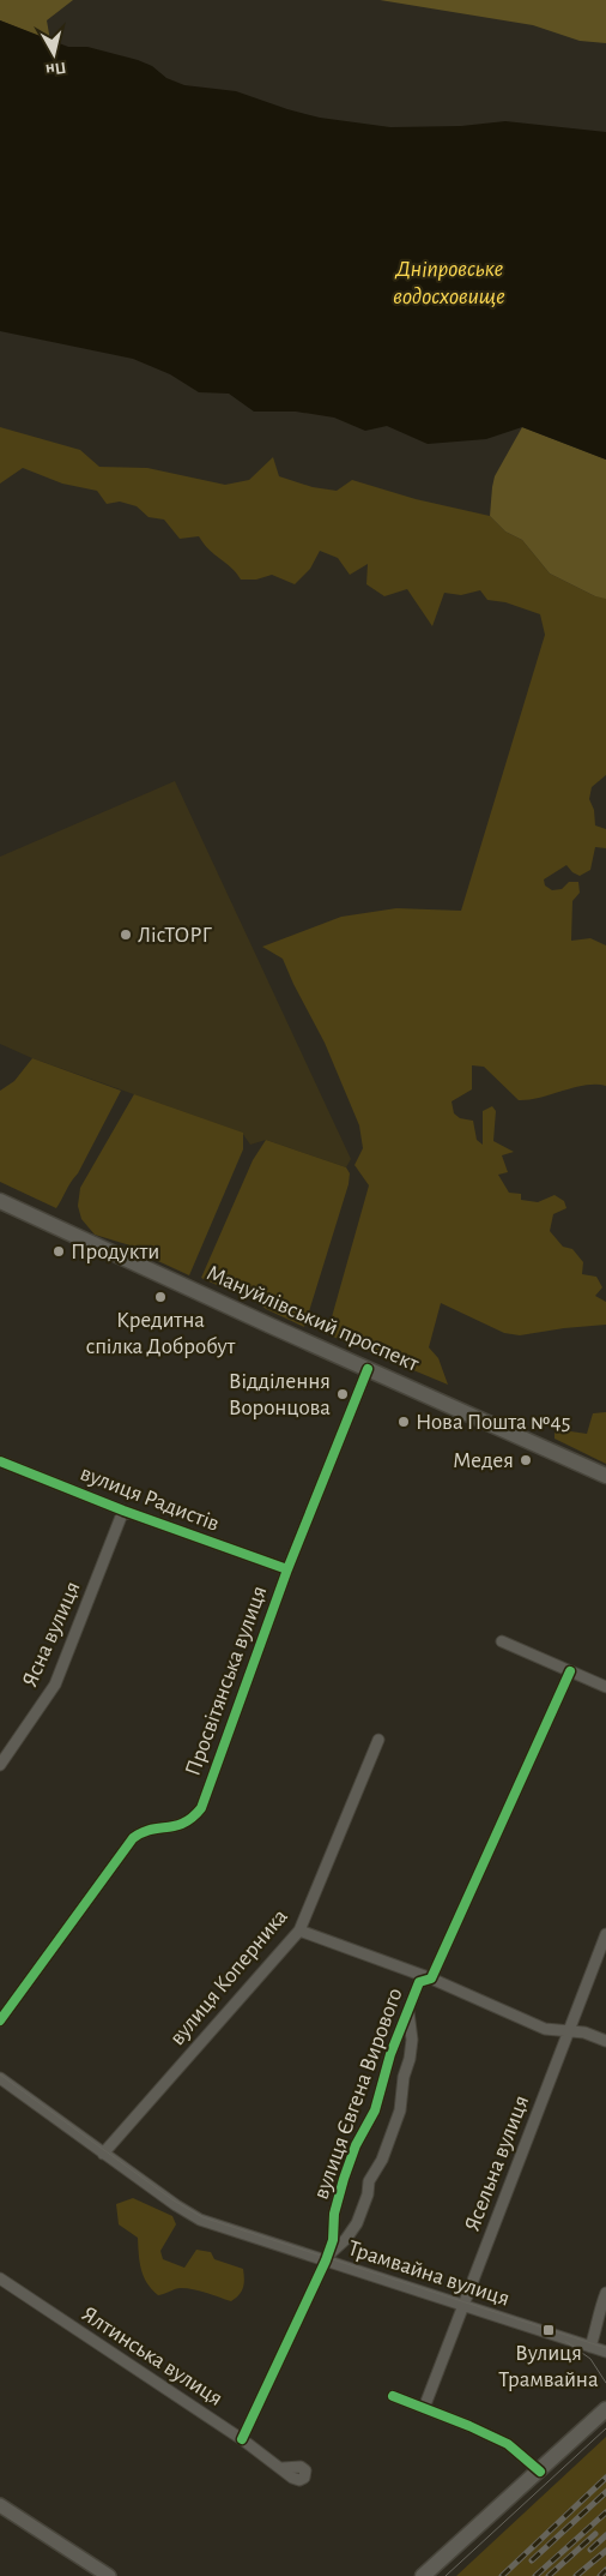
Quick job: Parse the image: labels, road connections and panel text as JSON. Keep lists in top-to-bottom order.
{
  "streets": {
    "main road": ["Мануйлівський проспект"],
    "street": [
      "вулиця Радистів",
      "Ясна вулиця",
      "Просвітянська вулиця",
      "вулиця Коперника",
      "вулиця Євгена Вирового",
      "Ясельна вулиця",
      "Трамвайна вулиця",
      "Ялтинська вулиця"
    ]
  },
  "crossings": [
    ["Мануйлівський проспект", "Просвітянська вулиця"],
    ["вулиця Радистів", "Ясна вулиця"],
    ["вулиця Радистів", "Просвітянська вулиця"],
    ["вулиця Коперника", "Трамвайна вулиця"],
    ["вулиця Євгена Вирового", "Трамвайна вулиця"],
    ["вулиця Євгена Вирового", "Ялтинська вулиця"],
    ["Ясельна вулиця", "Трамвайна вулиця"]
  ],
  "water": ["Дніпровське водосховище"],
  "places": {
    "other": [
      "ЛісТОРГ",
      "Продукти",
      "Кредитна спілка Добробут",
      "Відділення Воронцова",
      "Нова Пошта №45",
      "Медея"
    ],
    "transit": ["Вулиця Трамвайна"]
  },
  "north": "bottom"
}
